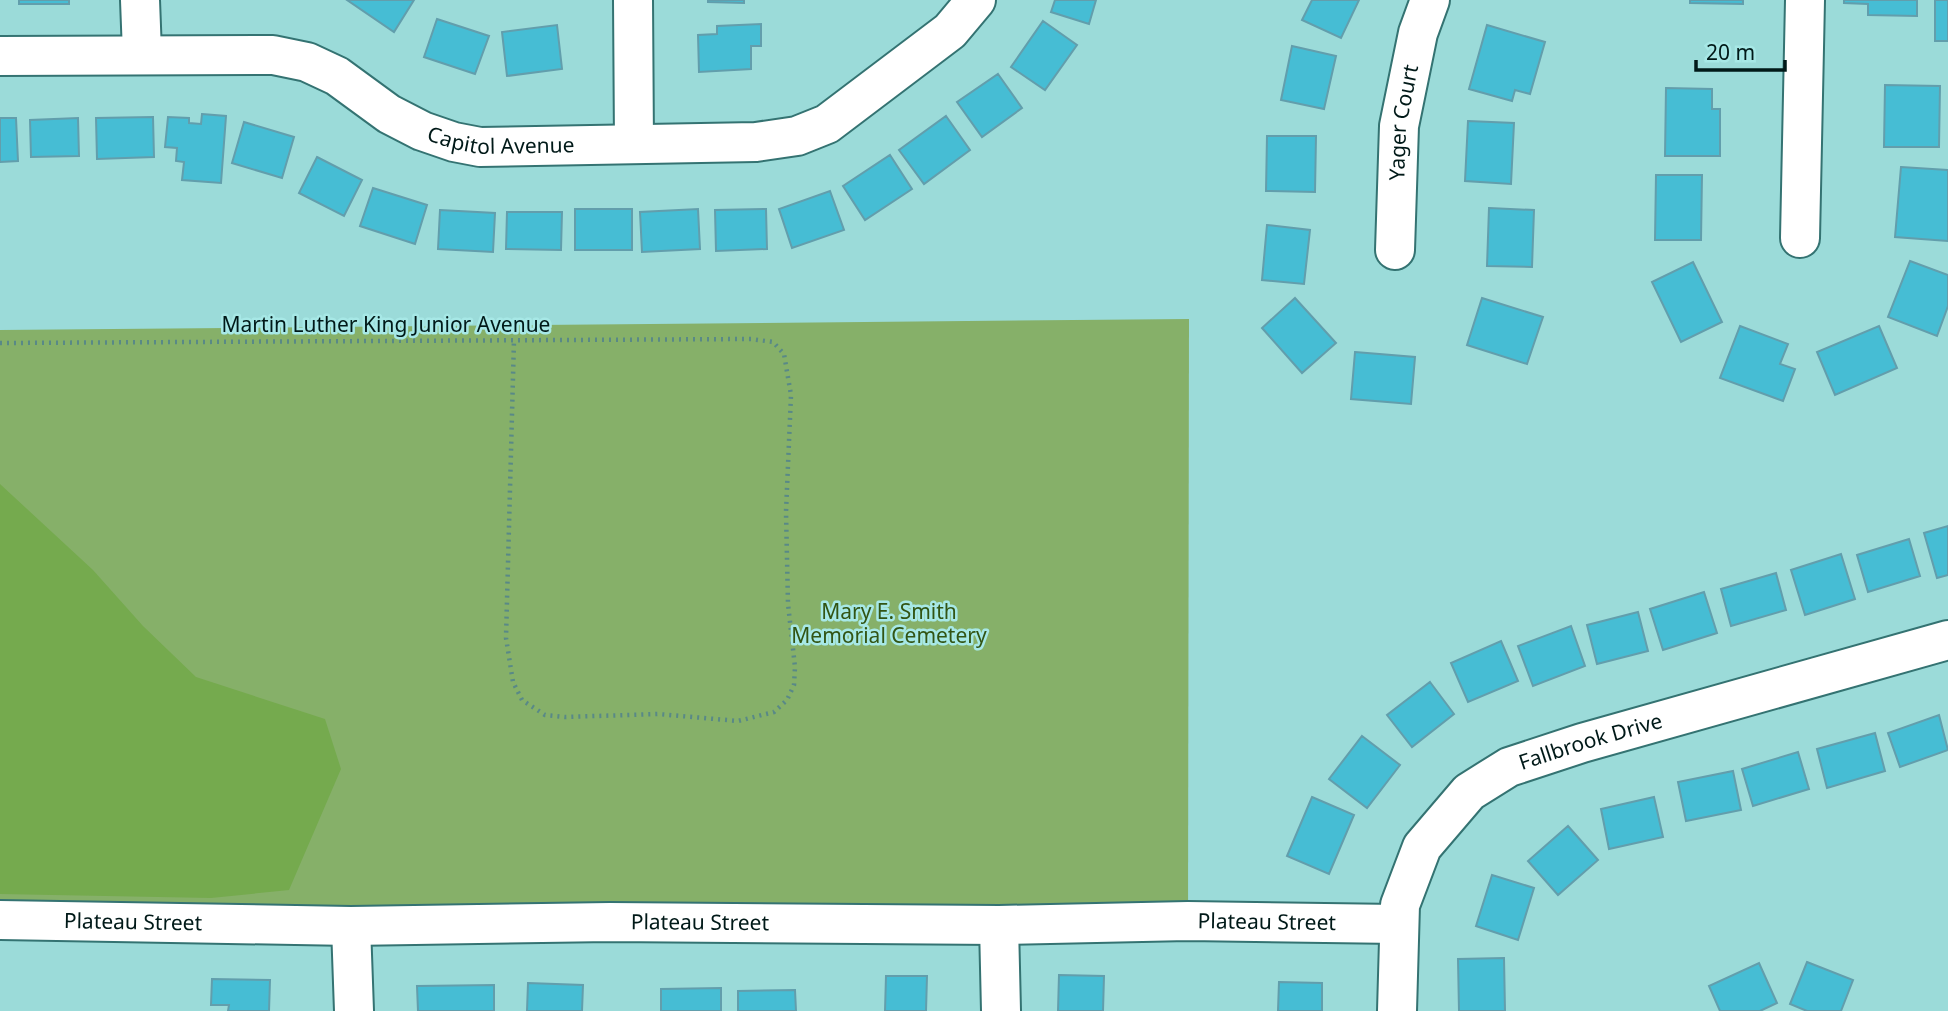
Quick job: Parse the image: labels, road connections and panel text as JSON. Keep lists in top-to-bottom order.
{
  "streets": {
    "street": [
      "Yager Court",
      "Capitol Avenue",
      "Fallbrook Drive",
      "Plateau Street"
    ],
    "path": ["Martin Luther King Junior Avenue"]
  },
  "crossings": [
    ["Fallbrook Drive", "Plateau Street"]
  ],
  "parks": ["Mary E. Smith Memorial Cemetery"],
  "scale_bar": "20 m"
}
